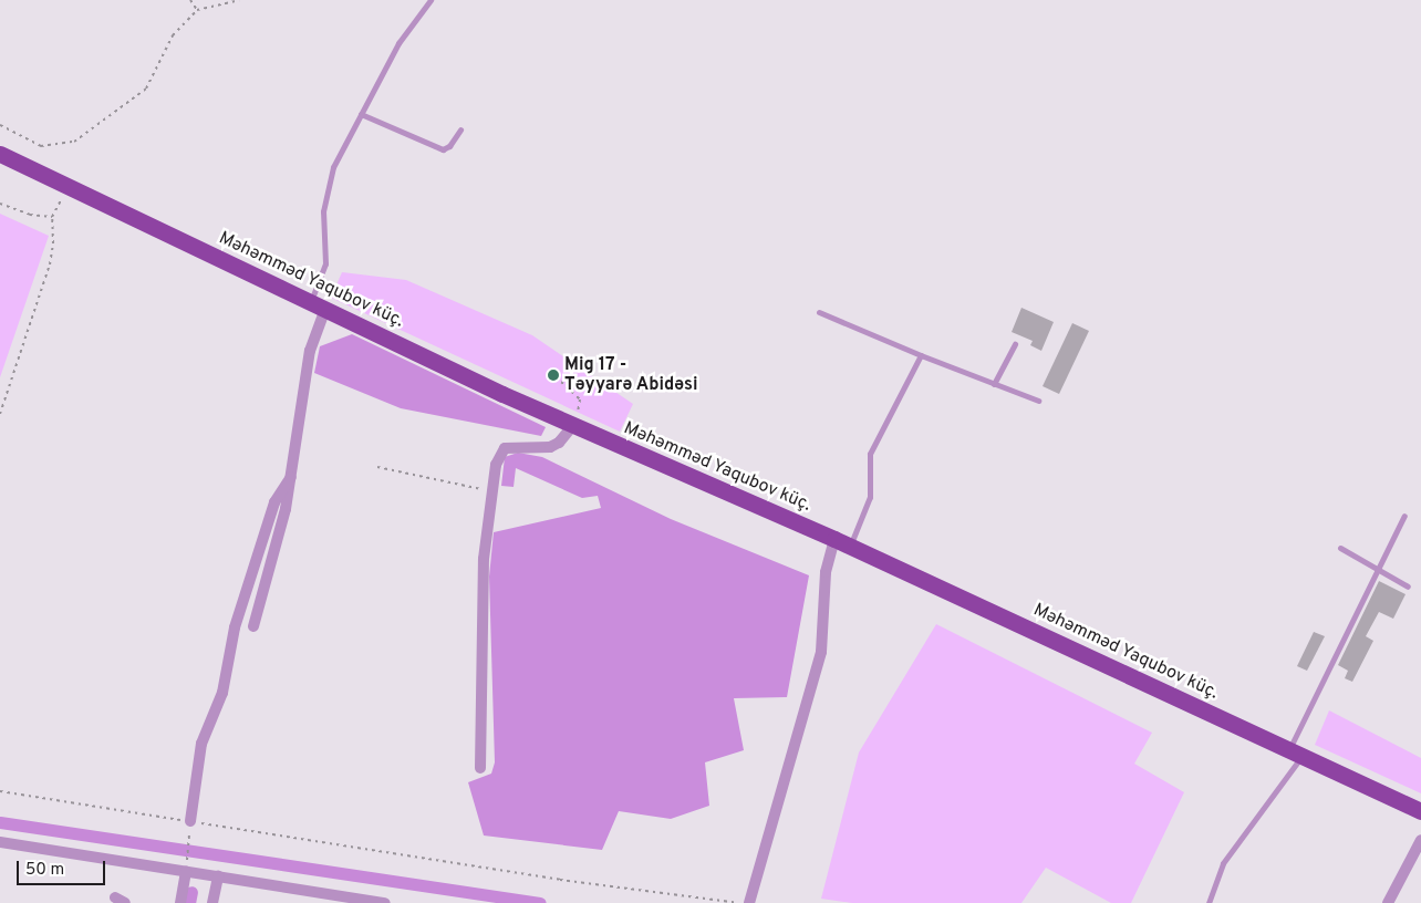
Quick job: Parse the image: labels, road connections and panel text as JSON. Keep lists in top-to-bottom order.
{
  "streets": {
    "main road": ["Məhəmməd Yaqubov küç."]
  },
  "places": ["Mig 17 - Təyyarə Abidəsi"],
  "scale_bar": "50 m"
}
